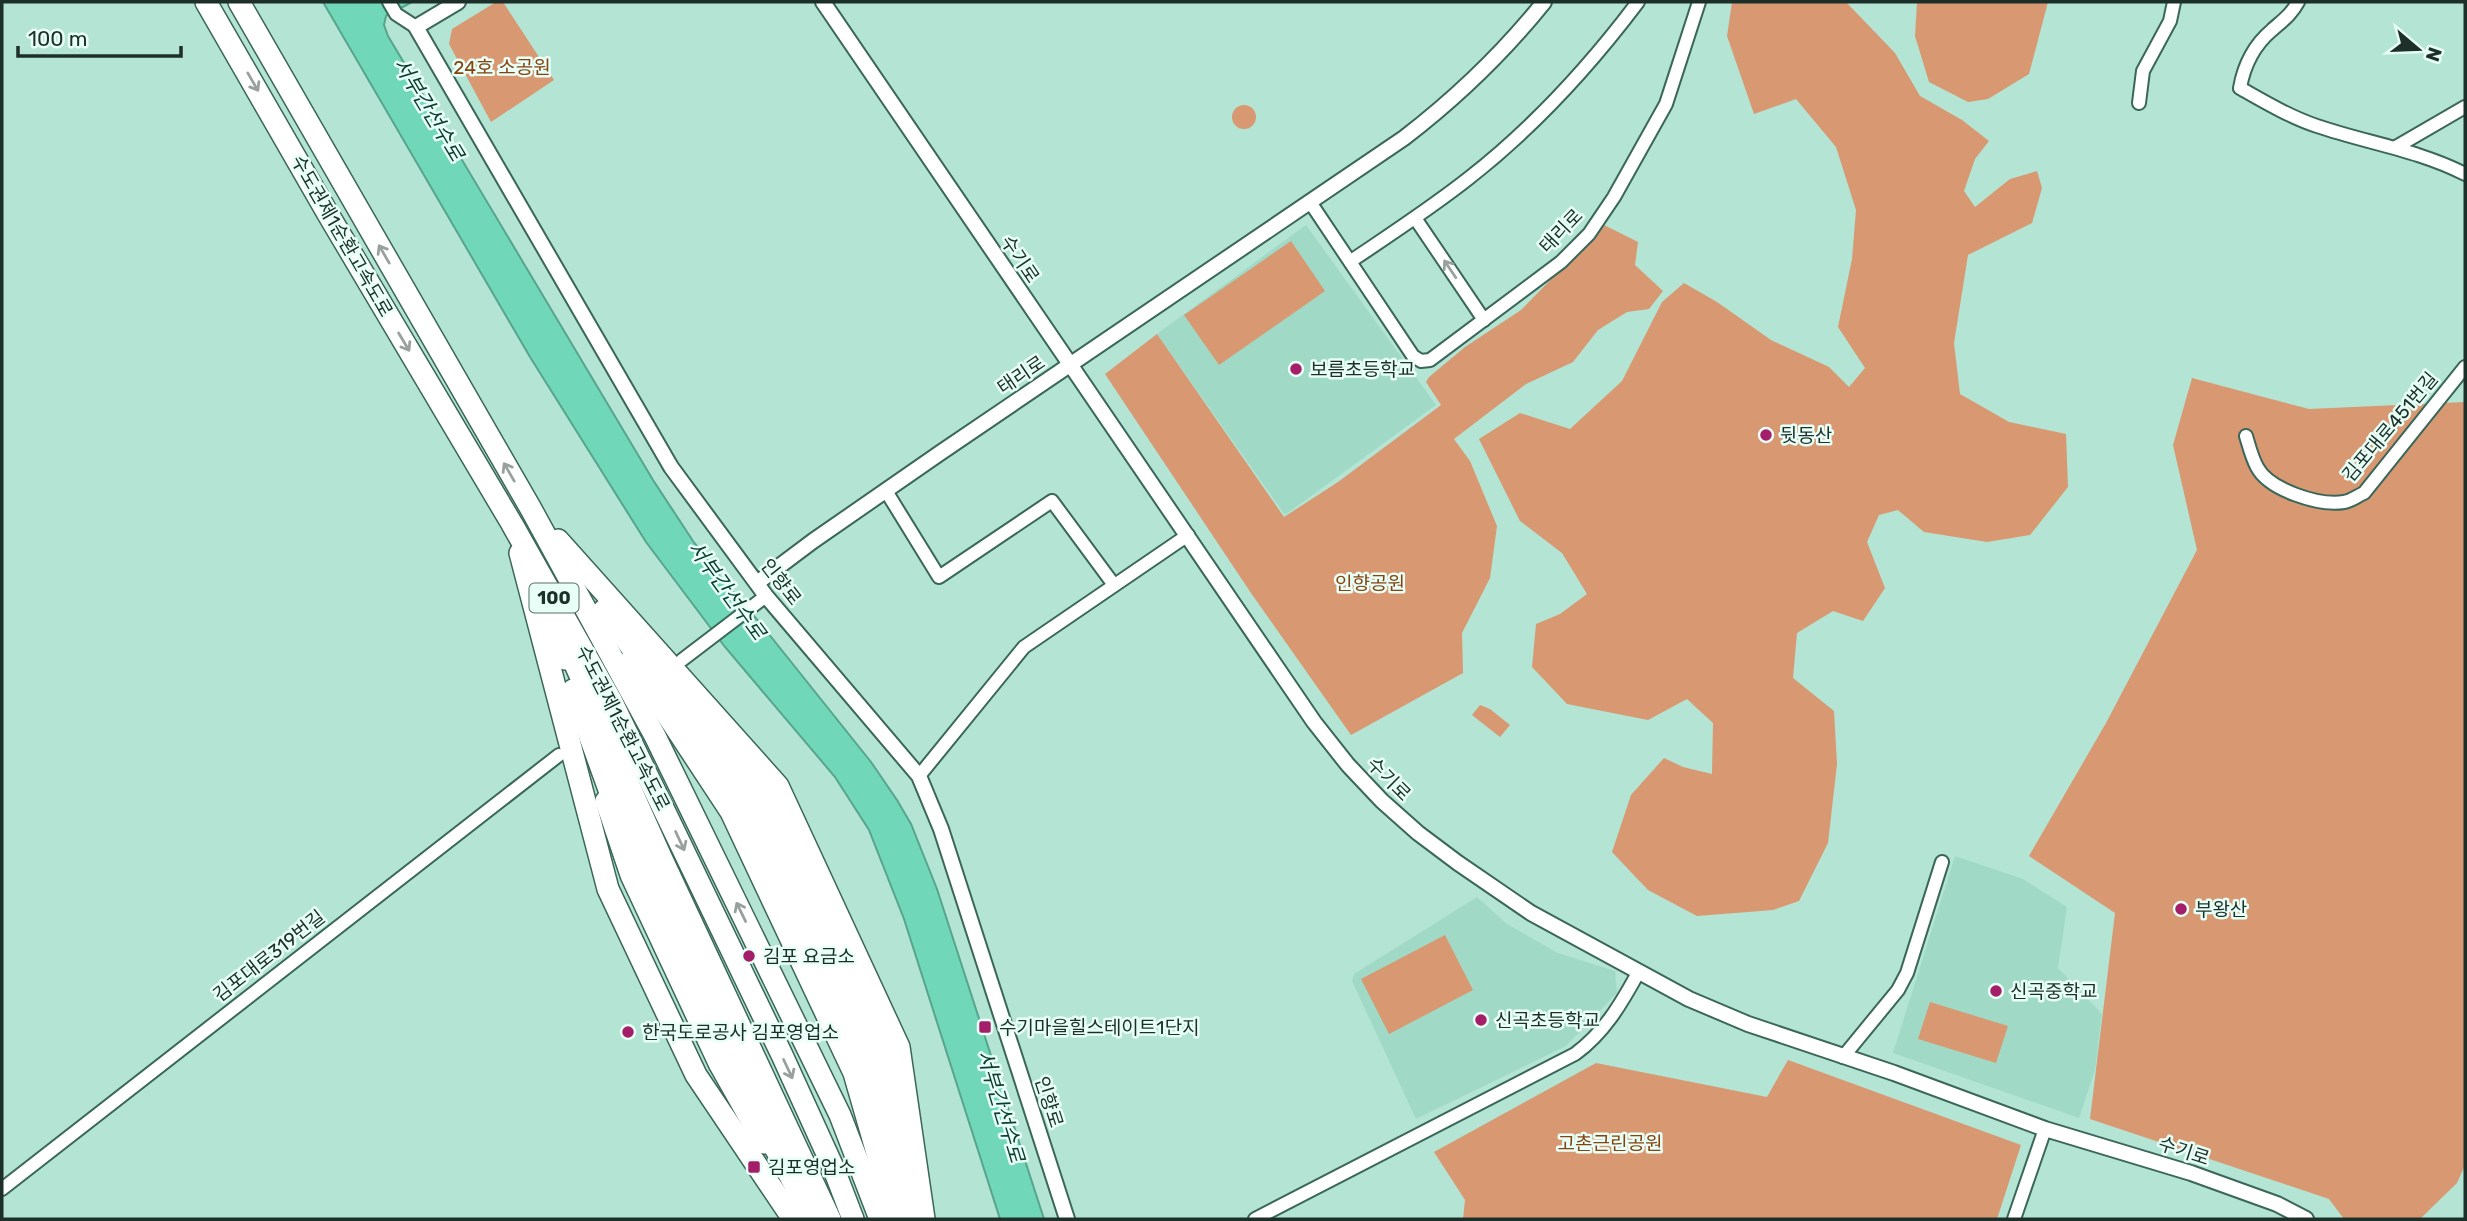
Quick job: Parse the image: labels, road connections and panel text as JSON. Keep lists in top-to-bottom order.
{
  "streets": {
    "highway": ["수도권제1순환고속도로", "100"],
    "street": [
      "태리로",
      "수기로",
      "김포대로451번길",
      "인향로",
      "김포대로319번길"
    ]
  },
  "crossings": [
    ["태리로", "수기로"],
    ["태리로", "인향로"]
  ],
  "water": ["서부간선수로"],
  "parks": ["24호 소공원", "인향공원", "고촌근린공원"],
  "places": {
    "other": [
      "보름초등학교",
      "뒷동산",
      "부왕산",
      "김포 요금소",
      "신곡중학교",
      "신곡초등학교",
      "한국도로공사 김포영업소"
    ],
    "transit": ["수기마을힐스테이트1단지", "김포영업소"]
  },
  "scale_bar": "100 m",
  "north": "right"
}
